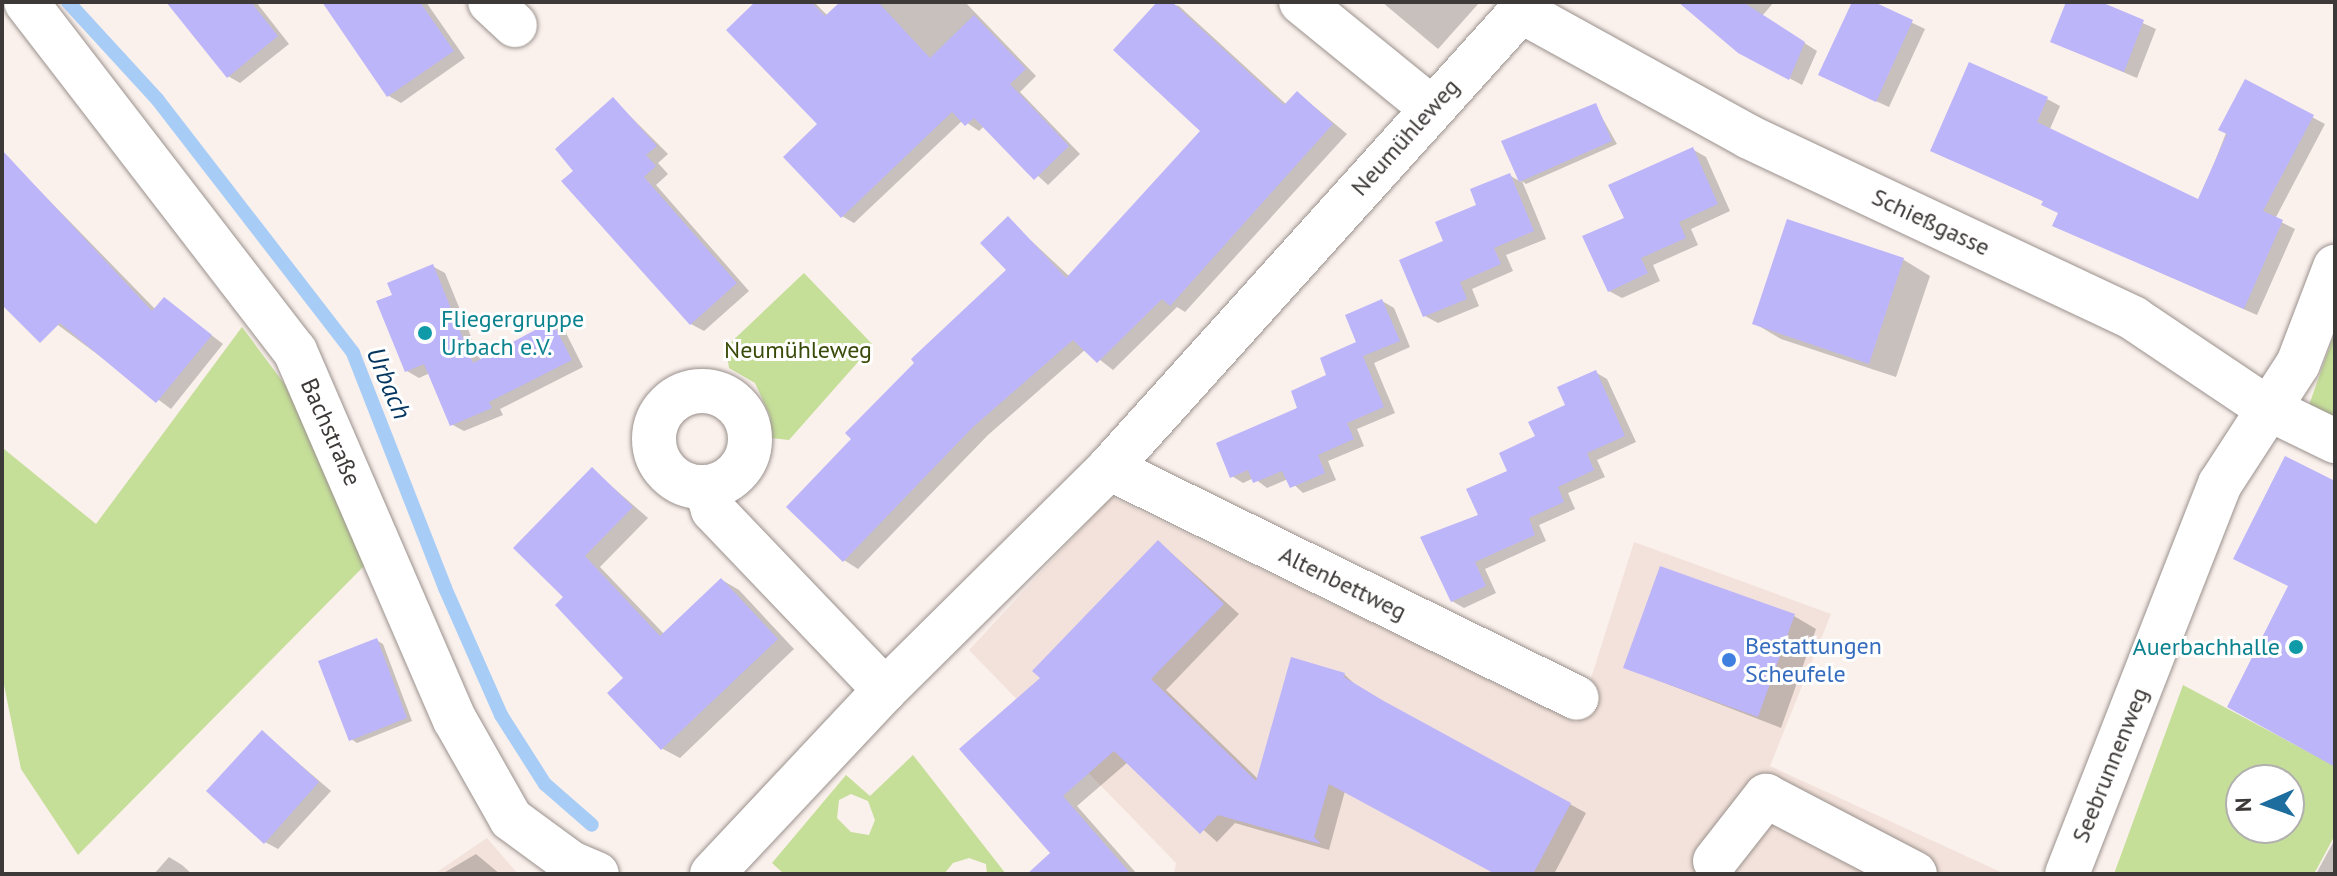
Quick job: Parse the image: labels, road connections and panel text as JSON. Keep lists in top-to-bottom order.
{
  "streets": {
    "street": [
      "Neumühleweg",
      "Schießgasse",
      "Bachstraße",
      "Altenbettweg",
      "Seebrunnenweg"
    ]
  },
  "crossings": [
    ["Neumühleweg", "Schießgasse"],
    ["Neumühleweg", "Altenbettweg"],
    ["Schießgasse", "Seebrunnenweg"]
  ],
  "water": ["Urbach"],
  "parks": ["Neumühleweg"],
  "places": ["Fliegergruppe Urbach e.V.", "Auerbachhalle", "Bestattungen Scheufele"],
  "north": "left"
}
